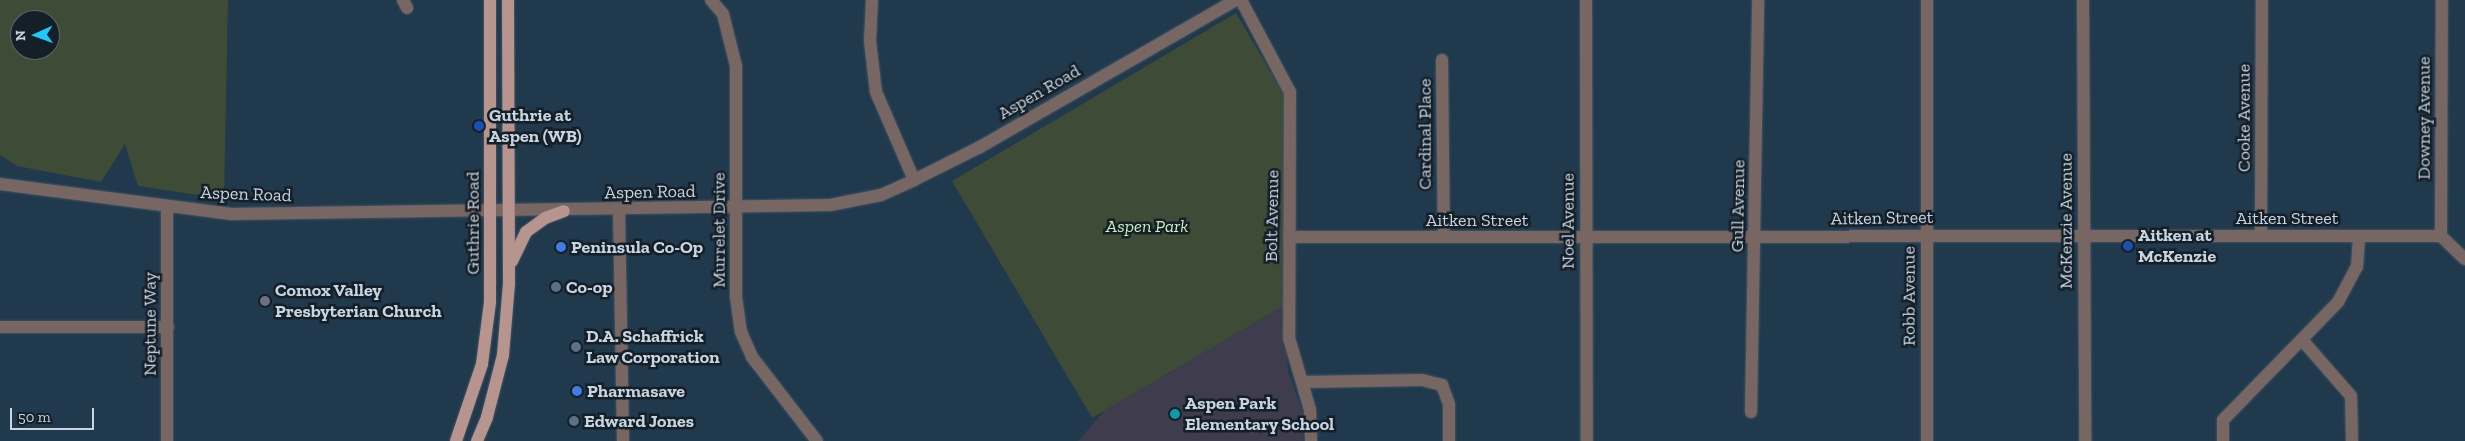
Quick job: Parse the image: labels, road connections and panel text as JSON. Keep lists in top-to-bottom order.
{
  "streets": {
    "main road": ["Guthrie Road"],
    "street": [
      "Aspen Road",
      "Cooke Avenue",
      "Downey Avenue",
      "Cardinal Place",
      "Gull Avenue",
      "Bolt Avenue",
      "Aitken Street",
      "Noel Avenue",
      "McKenzie Avenue",
      "Murrelet Drive",
      "Robb Avenue",
      "Neptune Way"
    ]
  },
  "crossings": [
    ["Aspen Road", "Guthrie Road"],
    ["Aspen Road", "Murrelet Drive"],
    ["Aspen Road", "Neptune Way"],
    ["Cooke Avenue", "Aitken Street"],
    ["Downey Avenue", "Aitken Street"],
    ["Cardinal Place", "Aitken Street"],
    ["Gull Avenue", "Aitken Street"],
    ["Bolt Avenue", "Aitken Street"],
    ["Aitken Street", "Noel Avenue"],
    ["Aitken Street", "McKenzie Avenue"],
    ["Aitken Street", "Robb Avenue"]
  ],
  "parks": ["Aspen Park"],
  "places": [
    "Guthrie at Aspen (WB)",
    "Aitken at McKenzie",
    "Peninsula Co-Op",
    "Co-op",
    "Comox Valley Presbyterian Church",
    "D.A. Schaffrick Law Corporation",
    "Pharmasave",
    "Aspen Park Elementary School",
    "Edward Jones"
  ],
  "scale_bar": "50 m",
  "north": "left"
}
